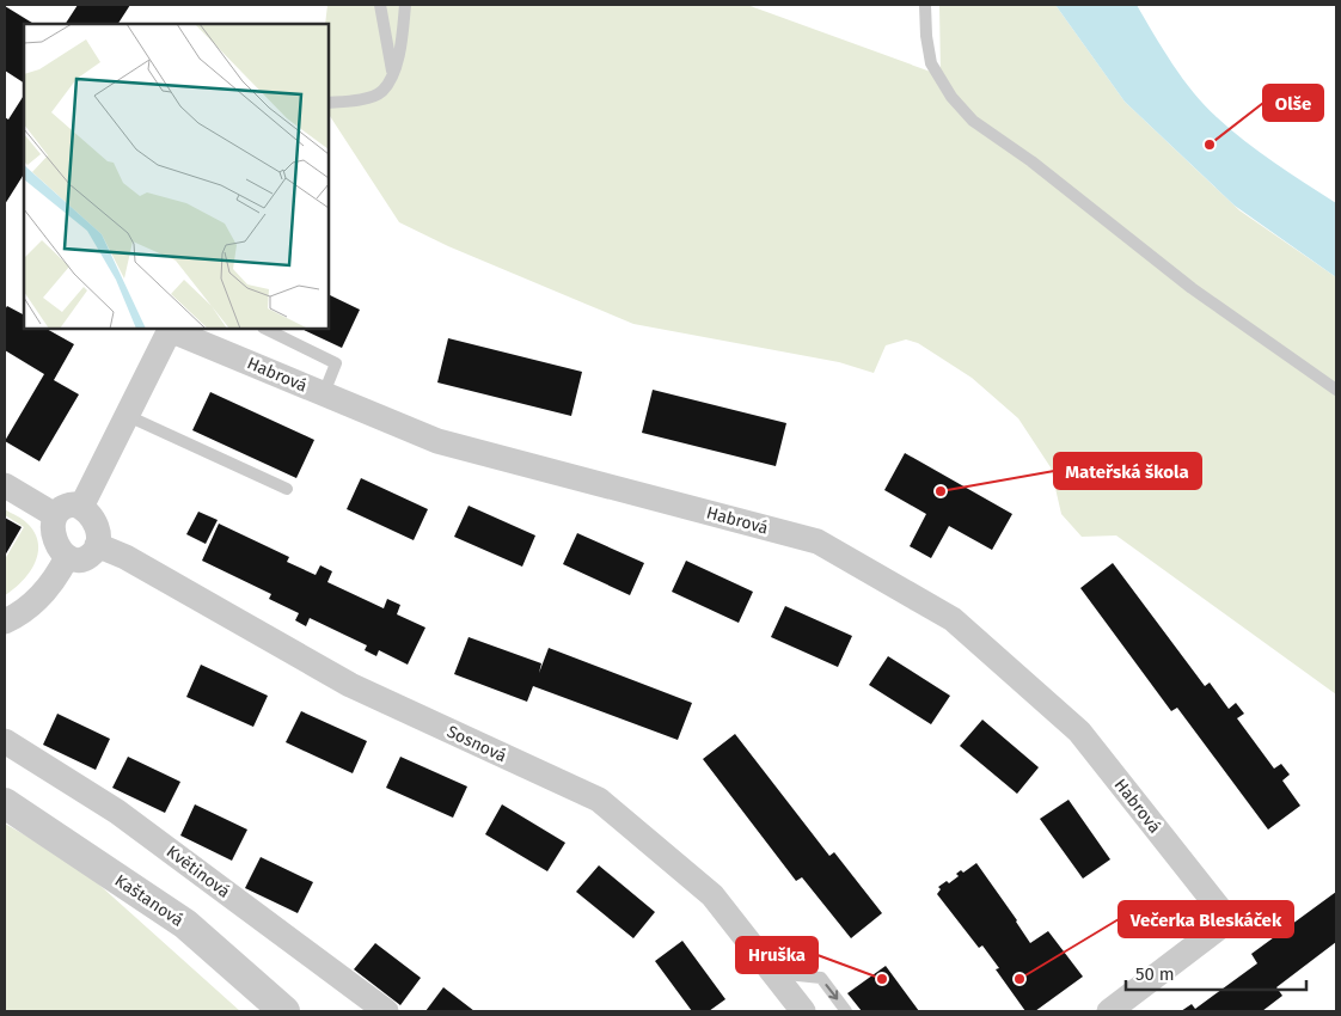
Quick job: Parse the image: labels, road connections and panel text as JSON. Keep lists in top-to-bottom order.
{
  "streets": {
    "street": [
      "Habrová",
      "Sosnová",
      "Květinová",
      "Kaštanová"
    ]
  },
  "crossings": [
    ["Habrová", "Sosnová"]
  ],
  "places": [
    "Olše",
    "Mateřská škola",
    "Hruška",
    "Večerka Bleskáček"
  ],
  "scale_bar": "50 m"
}
